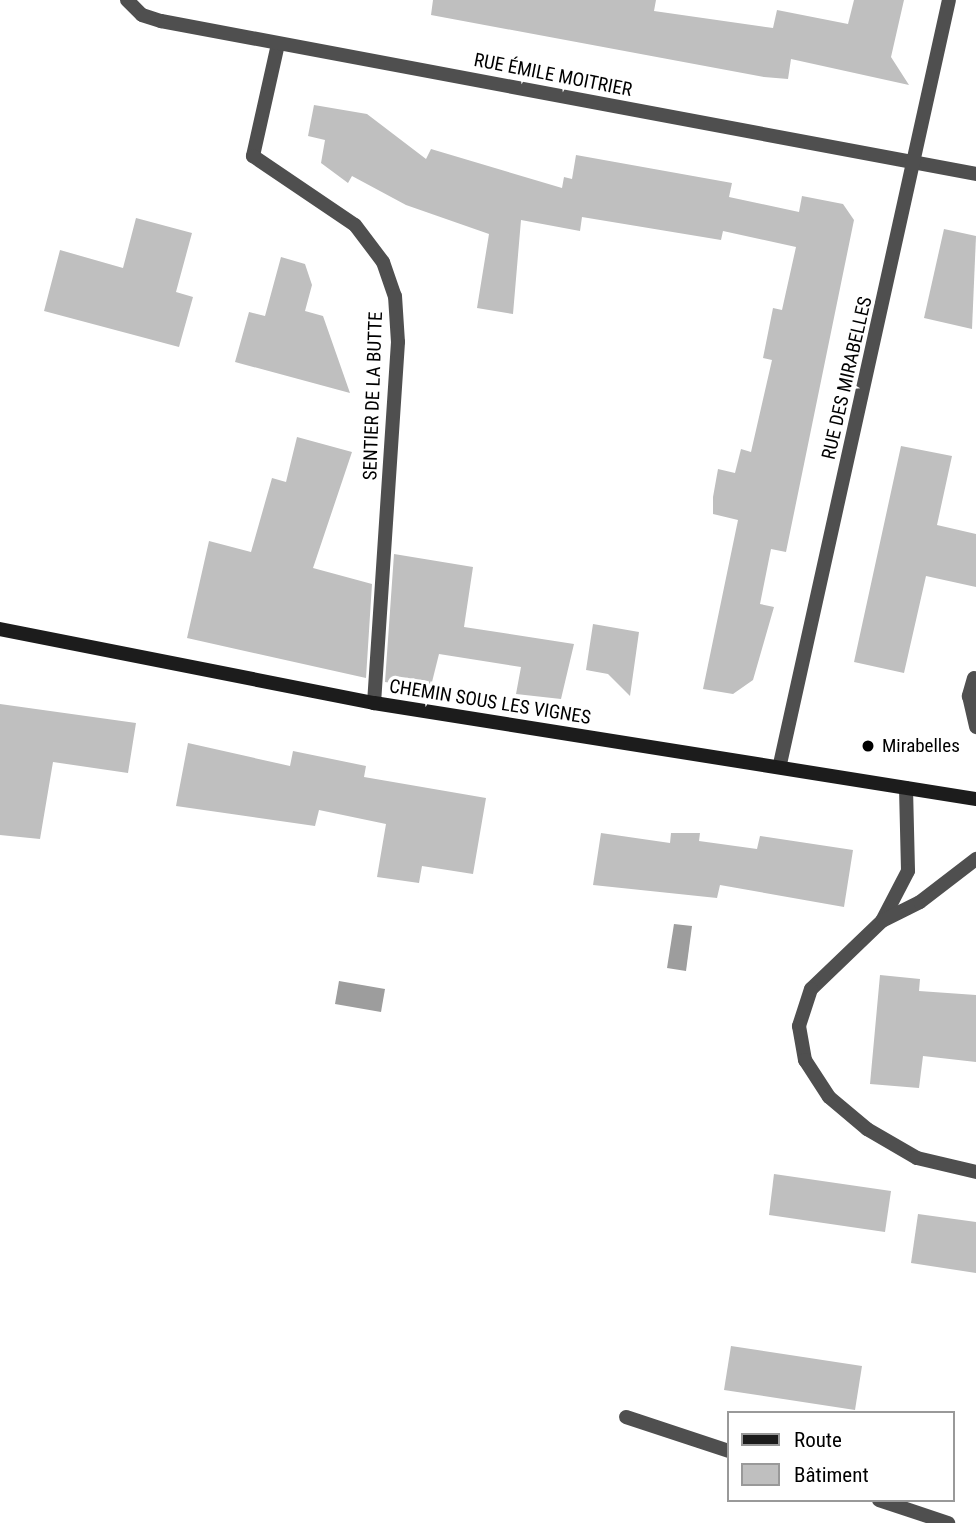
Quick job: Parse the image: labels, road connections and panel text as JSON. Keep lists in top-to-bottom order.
{
  "streets": {
    "street": [
      "RUE ÉMILE MOITRIER",
      "RUE DES MIRABELLES",
      "SENTIER DE LA BUTTE",
      "CHEMIN SOUS LES VIGNES"
    ]
  },
  "crossings": [
    ["RUE ÉMILE MOITRIER", "RUE DES MIRABELLES"],
    ["RUE ÉMILE MOITRIER", "SENTIER DE LA BUTTE"],
    ["RUE DES MIRABELLES", "CHEMIN SOUS LES VIGNES"],
    ["SENTIER DE LA BUTTE", "CHEMIN SOUS LES VIGNES"]
  ],
  "places": ["Mirabelles"],
  "legend": ["Route", "Bâtiment"]
}
